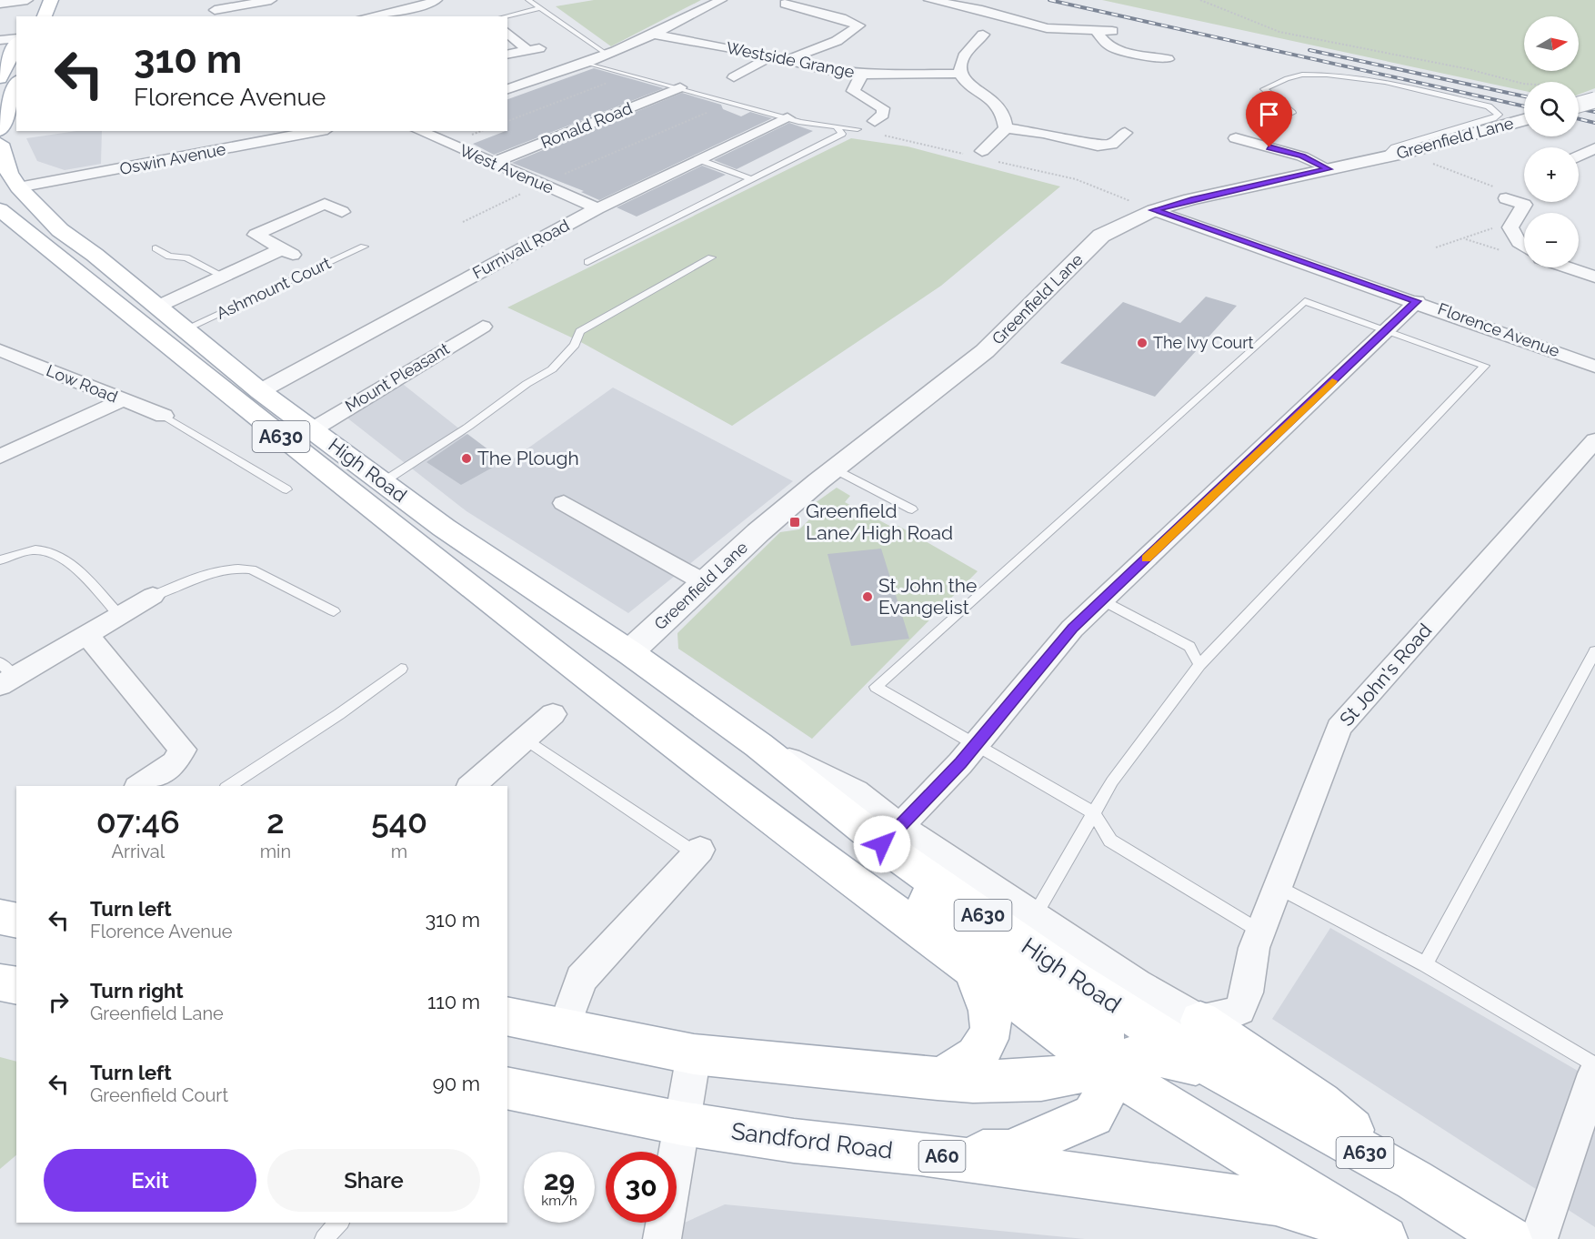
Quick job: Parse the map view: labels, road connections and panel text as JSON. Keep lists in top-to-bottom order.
{
  "streets": {
    "main road": [
      "A630",
      "High Road",
      "Sandford Road",
      "A60"
    ],
    "street": [
      "Westside Grange",
      "Ronald Road",
      "Greenfield Lane",
      "Oswin Avenue",
      "West Avenue",
      "Furnivall Road",
      "Florence Avenue",
      "Mount Pleasant",
      "Low Road",
      "St John's Road"
    ],
    "lane": ["Ashmount Court"]
  },
  "crossings": [
    ["Ronald Road", "West Avenue"],
    ["Greenfield Lane", "Florence Avenue"],
    ["Greenfield Lane", "High Road"],
    ["Oswin Avenue", "A630"],
    ["Oswin Avenue", "High Road"],
    ["West Avenue", "Furnivall Road"],
    ["Furnivall Road", "High Road"],
    ["Ashmount Court", "High Road"],
    ["Mount Pleasant", "High Road"],
    ["A630", "High Road"],
    ["High Road", "St John's Road"],
    ["High Road", "Sandford Road"]
  ],
  "places": {
    "other": ["The Ivy Court", "The Plough", "St John the Evangelist"],
    "transit": ["Greenfield Lane/High Road"]
  },
  "north": "right",
  "page": {
    "map_buttons": ["+", "−"],
    "turn": ["310 m", "Florence Avenue"],
    "eta": [
      "07:46",
      "Arrival",
      "2",
      "min",
      "540",
      "m"
    ],
    "list": [
      {
        "name": "Turn left",
        "note": "Florence Avenue",
        "value": "310 m"
      },
      {
        "name": "Turn right",
        "note": "Greenfield Lane",
        "value": "110 m"
      },
      {
        "name": "Turn left",
        "note": "Greenfield Court",
        "value": "90 m"
      }
    ],
    "buttons": ["Exit", "Share"],
    "speed": "29 km/h",
    "limit": "30"
  }
}
